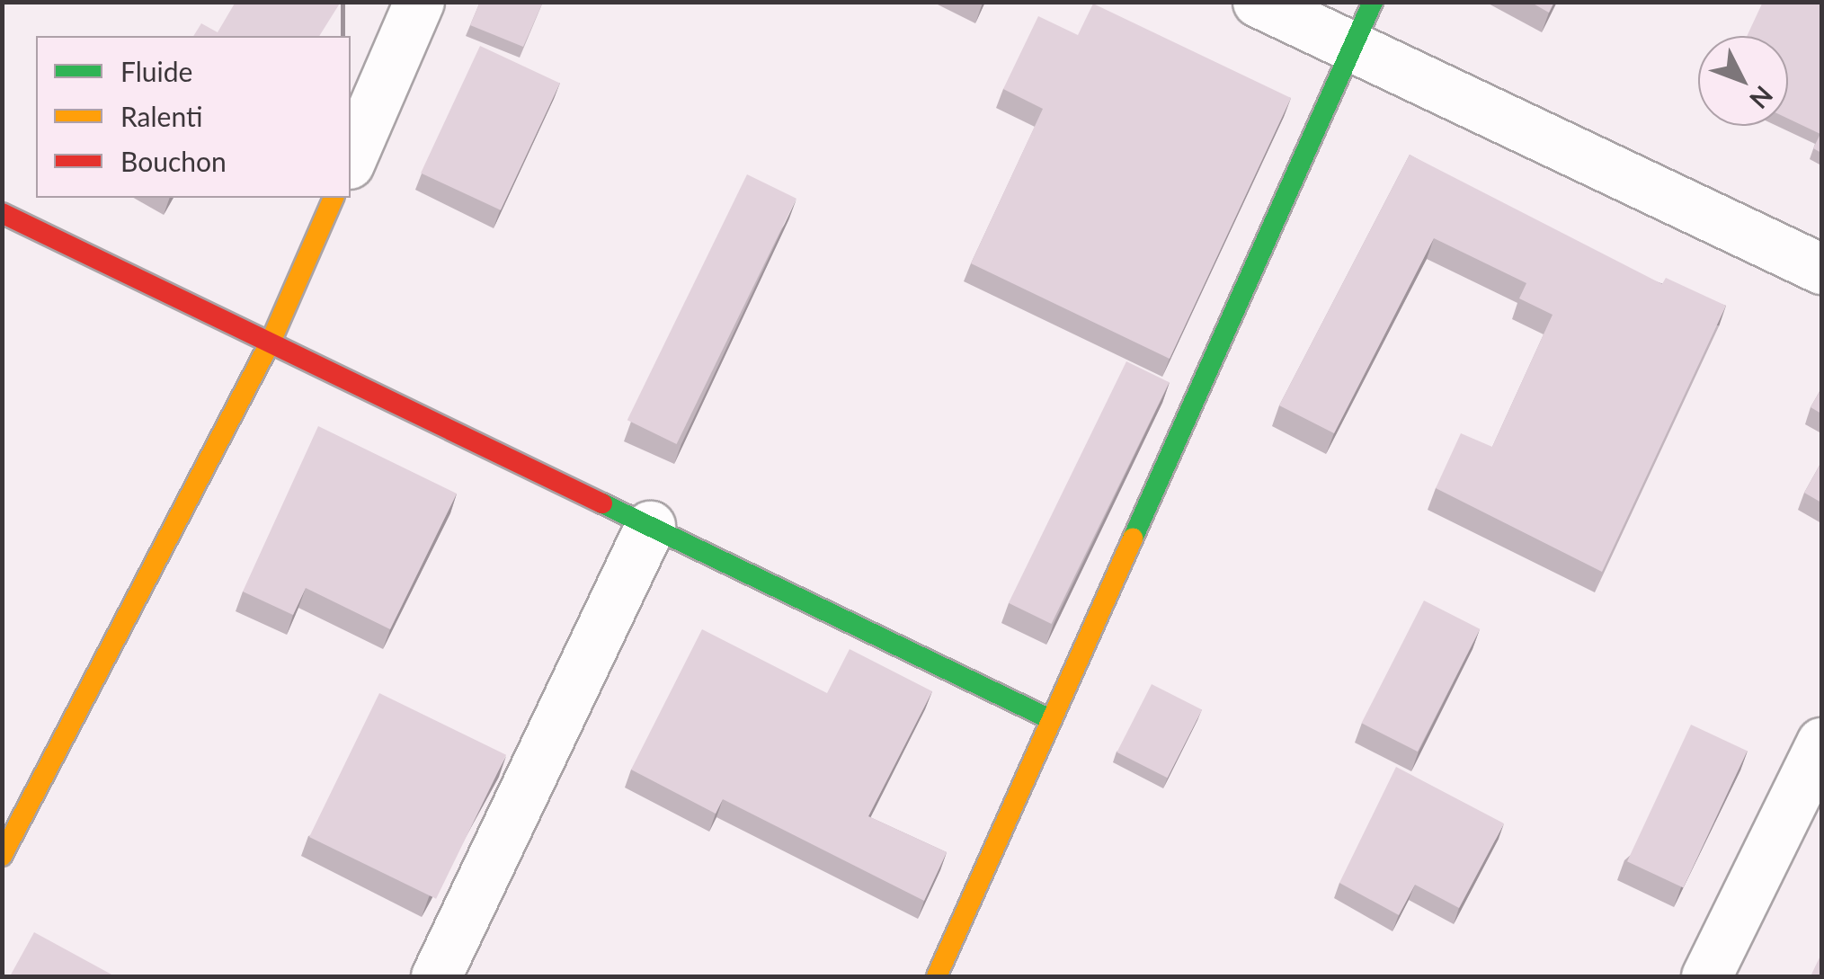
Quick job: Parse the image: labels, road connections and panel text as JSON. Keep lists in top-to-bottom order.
{
  "legend": ["Fluide", "Ralenti", "Bouchon"],
  "north": "bottom right"
}
